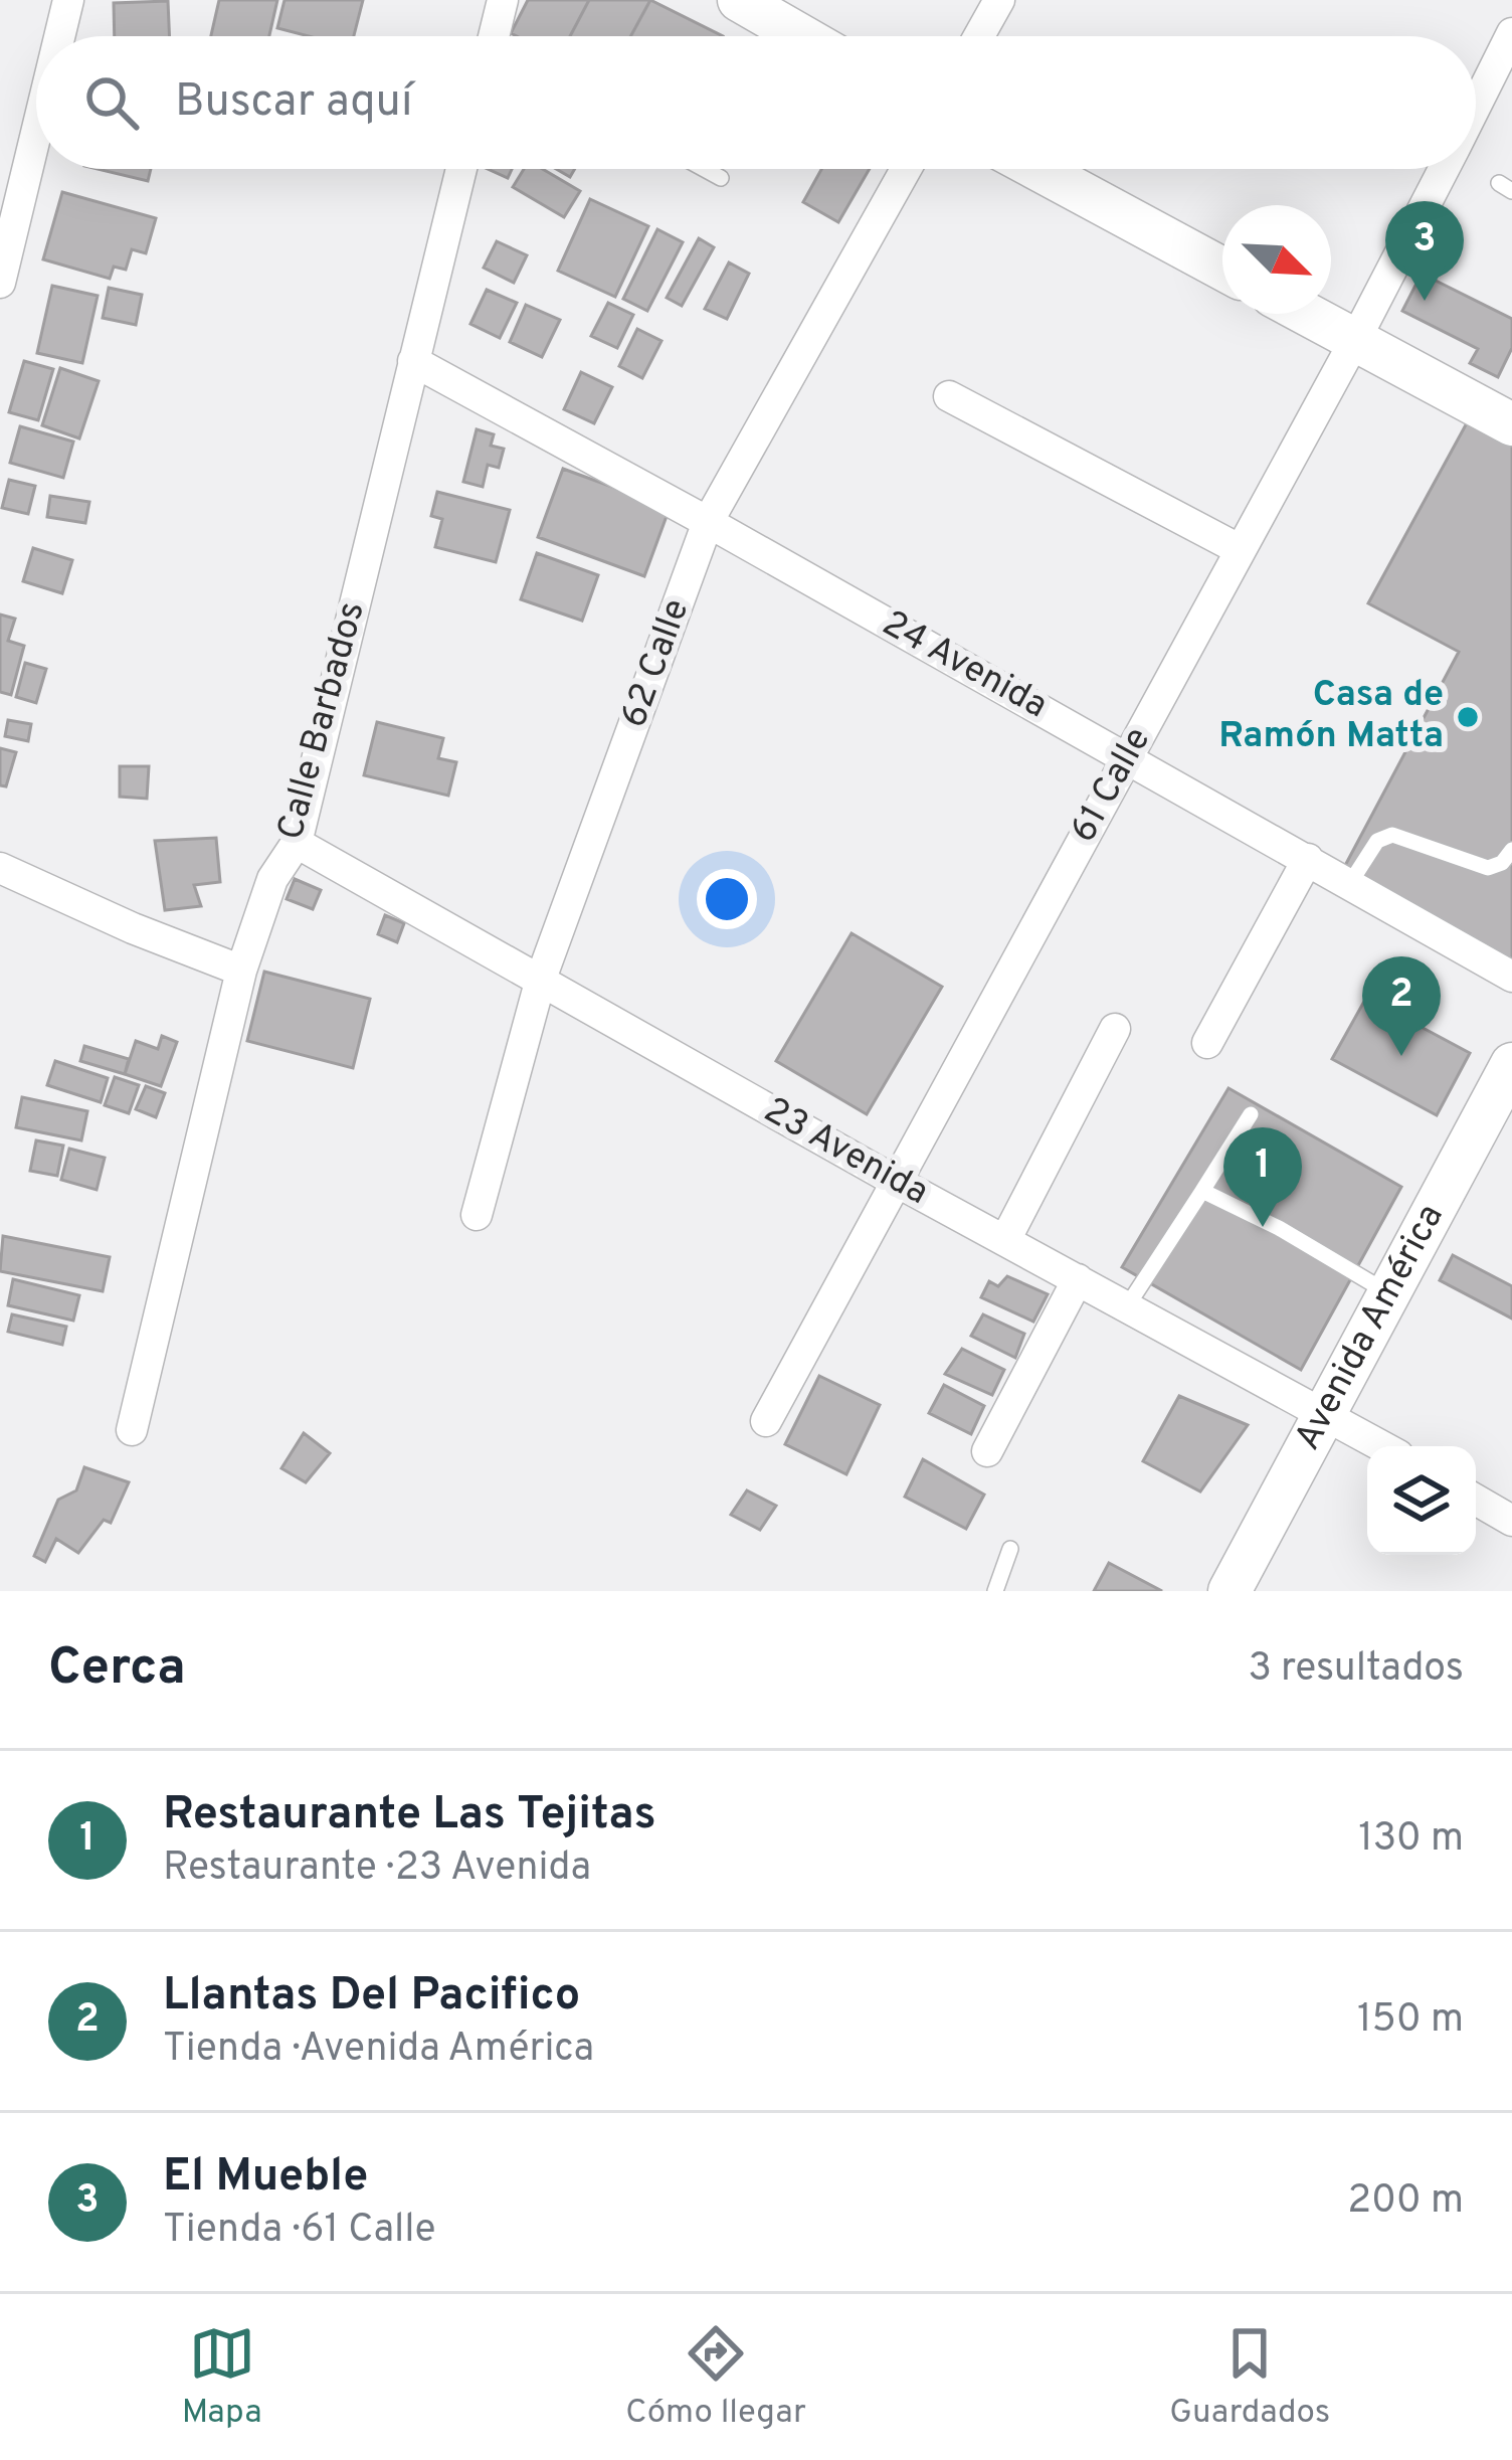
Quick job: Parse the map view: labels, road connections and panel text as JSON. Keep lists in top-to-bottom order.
{
  "streets": {
    "street": [
      "62 Calle",
      "24 Avenida",
      "Calle Barbados",
      "61 Calle",
      "23 Avenida",
      "Avenida América"
    ]
  },
  "crossings": [
    ["62 Calle", "24 Avenida"],
    ["62 Calle", "23 Avenida"],
    ["24 Avenida", "Calle Barbados"],
    ["24 Avenida", "61 Calle"],
    ["Calle Barbados", "23 Avenida"],
    ["61 Calle", "23 Avenida"],
    ["23 Avenida", "Avenida América"]
  ],
  "places": ["Casa de Ramón Matta"],
  "north": "bottom right",
  "page": {
    "search": "Buscar aquí",
    "pins": ["3", "2", "1"],
    "heading": ["Cerca", "3 resultados"],
    "list": [
      {
        "mark": "1",
        "name": "Restaurante Las Tejitas",
        "note": "Restaurante · 23 Avenida",
        "value": "130 m"
      },
      {
        "mark": "2",
        "name": "Llantas Del Pacifico",
        "note": "Tienda · Avenida América",
        "value": "150 m"
      },
      {
        "mark": "3",
        "name": "El Mueble",
        "note": "Tienda · 61 Calle",
        "value": "200 m"
      }
    ],
    "nav": ["Mapa", "Cómo llegar", "Guardados"]
  }
}
